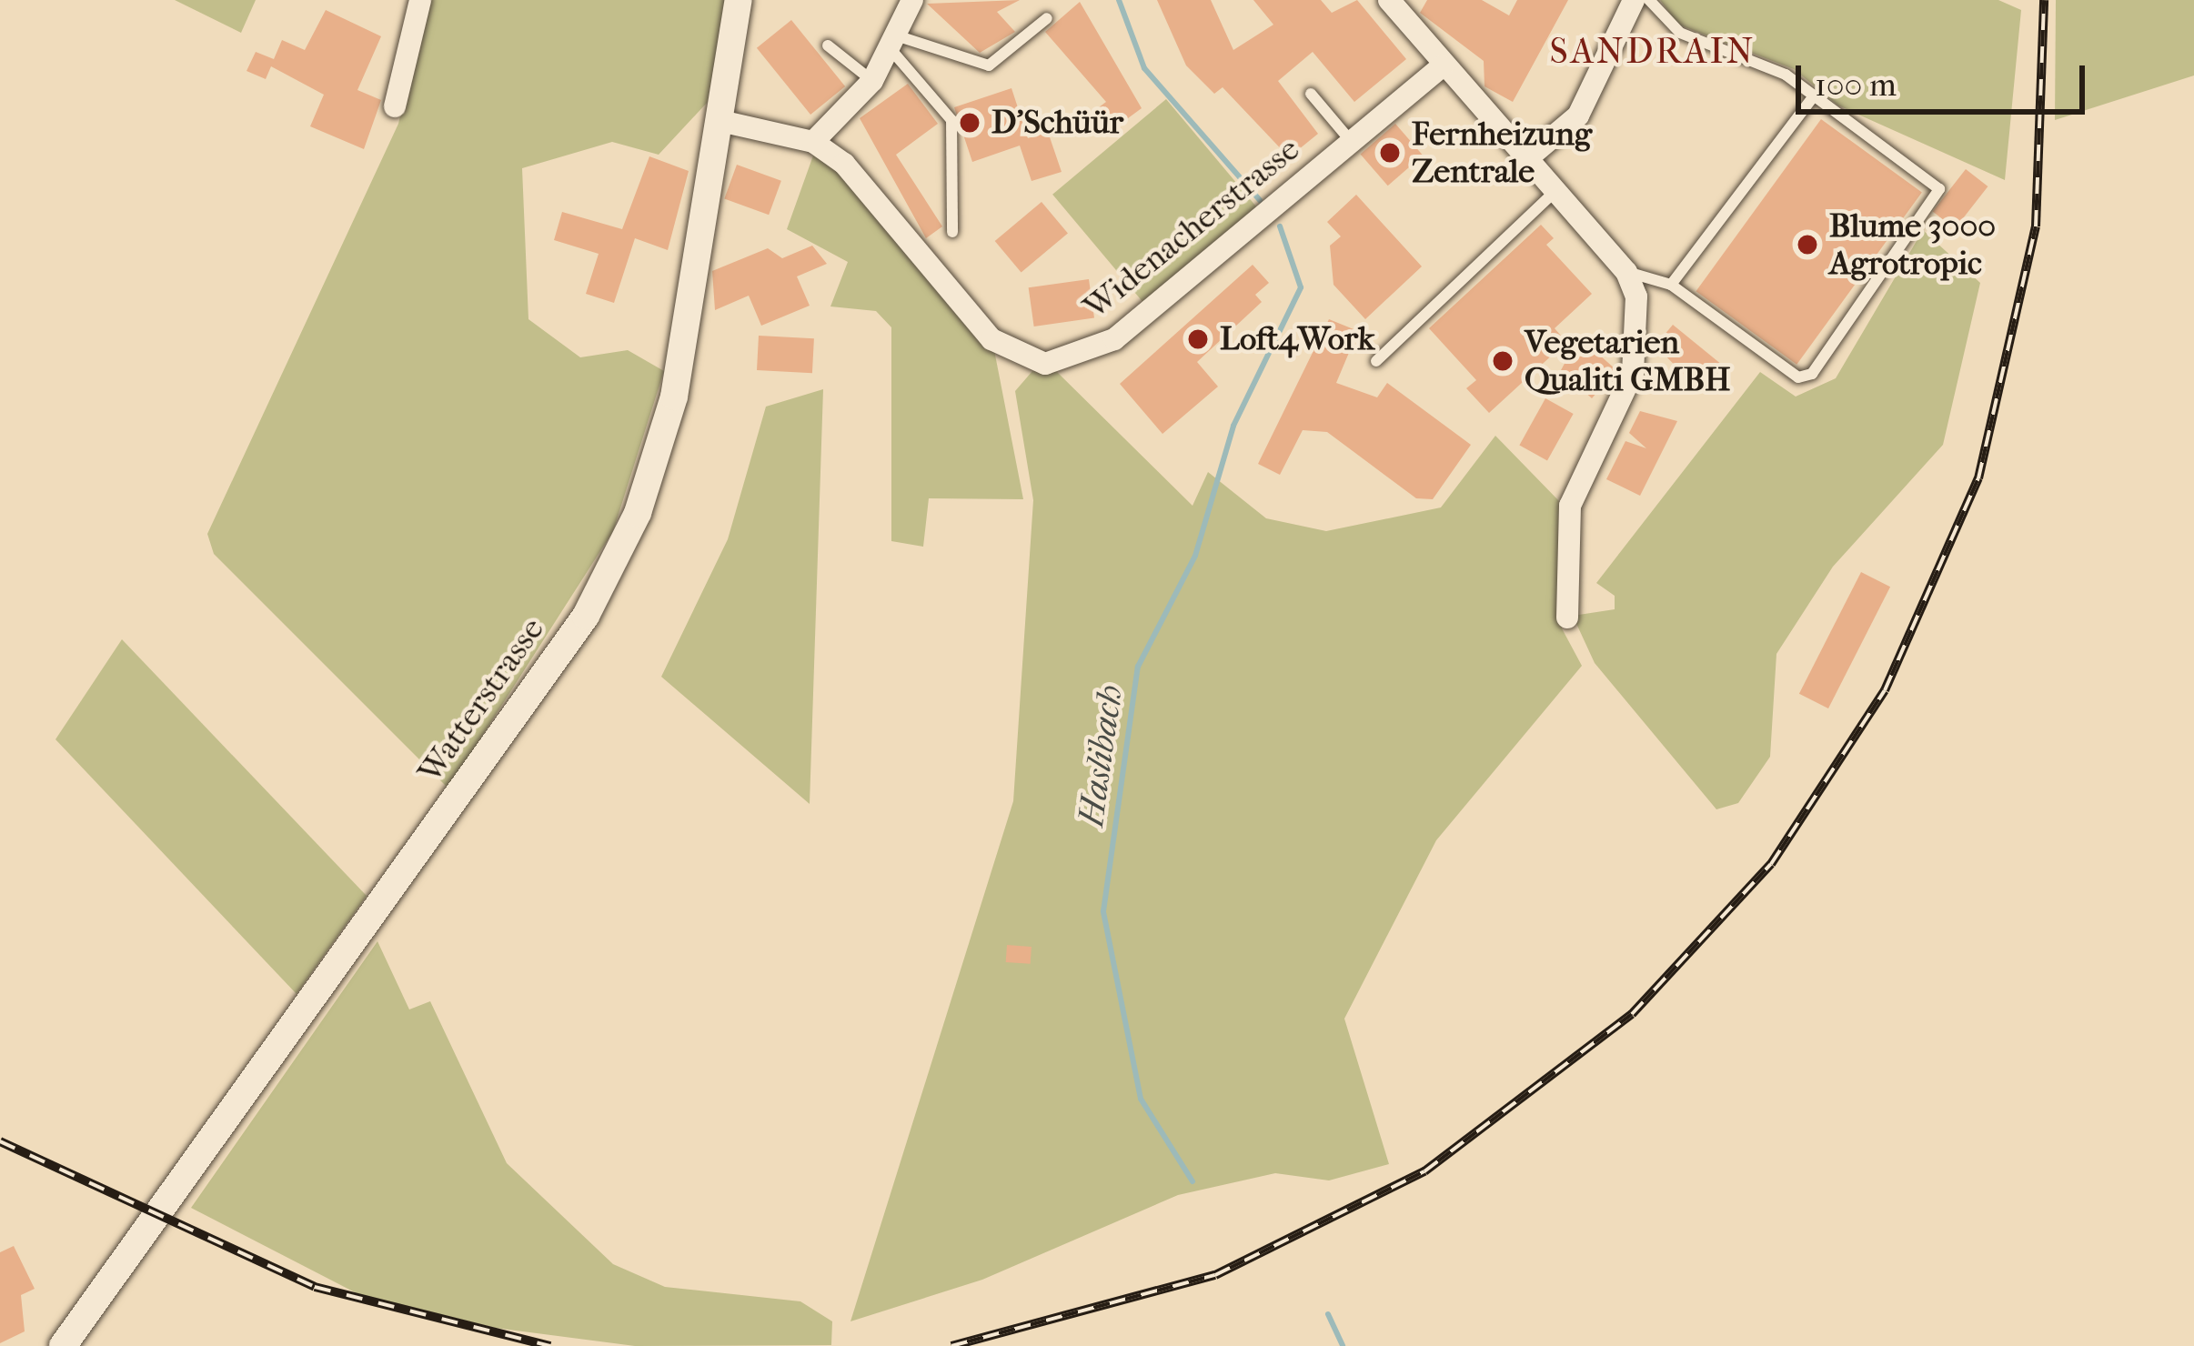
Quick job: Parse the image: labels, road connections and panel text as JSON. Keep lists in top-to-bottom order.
{
  "streets": {
    "street": ["Widenacherstrasse", "Watterstrasse"]
  },
  "crossings": [
    ["Widenacherstrasse", "Watterstrasse"]
  ],
  "districts": ["SANDRAIN"],
  "water": ["Haslibach"],
  "places": [
    "D'Schüür",
    "Fernheizung Zentrale",
    "Blume 3000 Agrotropic",
    "Loft4Work",
    "Vegetarien Qualiti GMBH"
  ],
  "scale_bar": "100 m"
}
